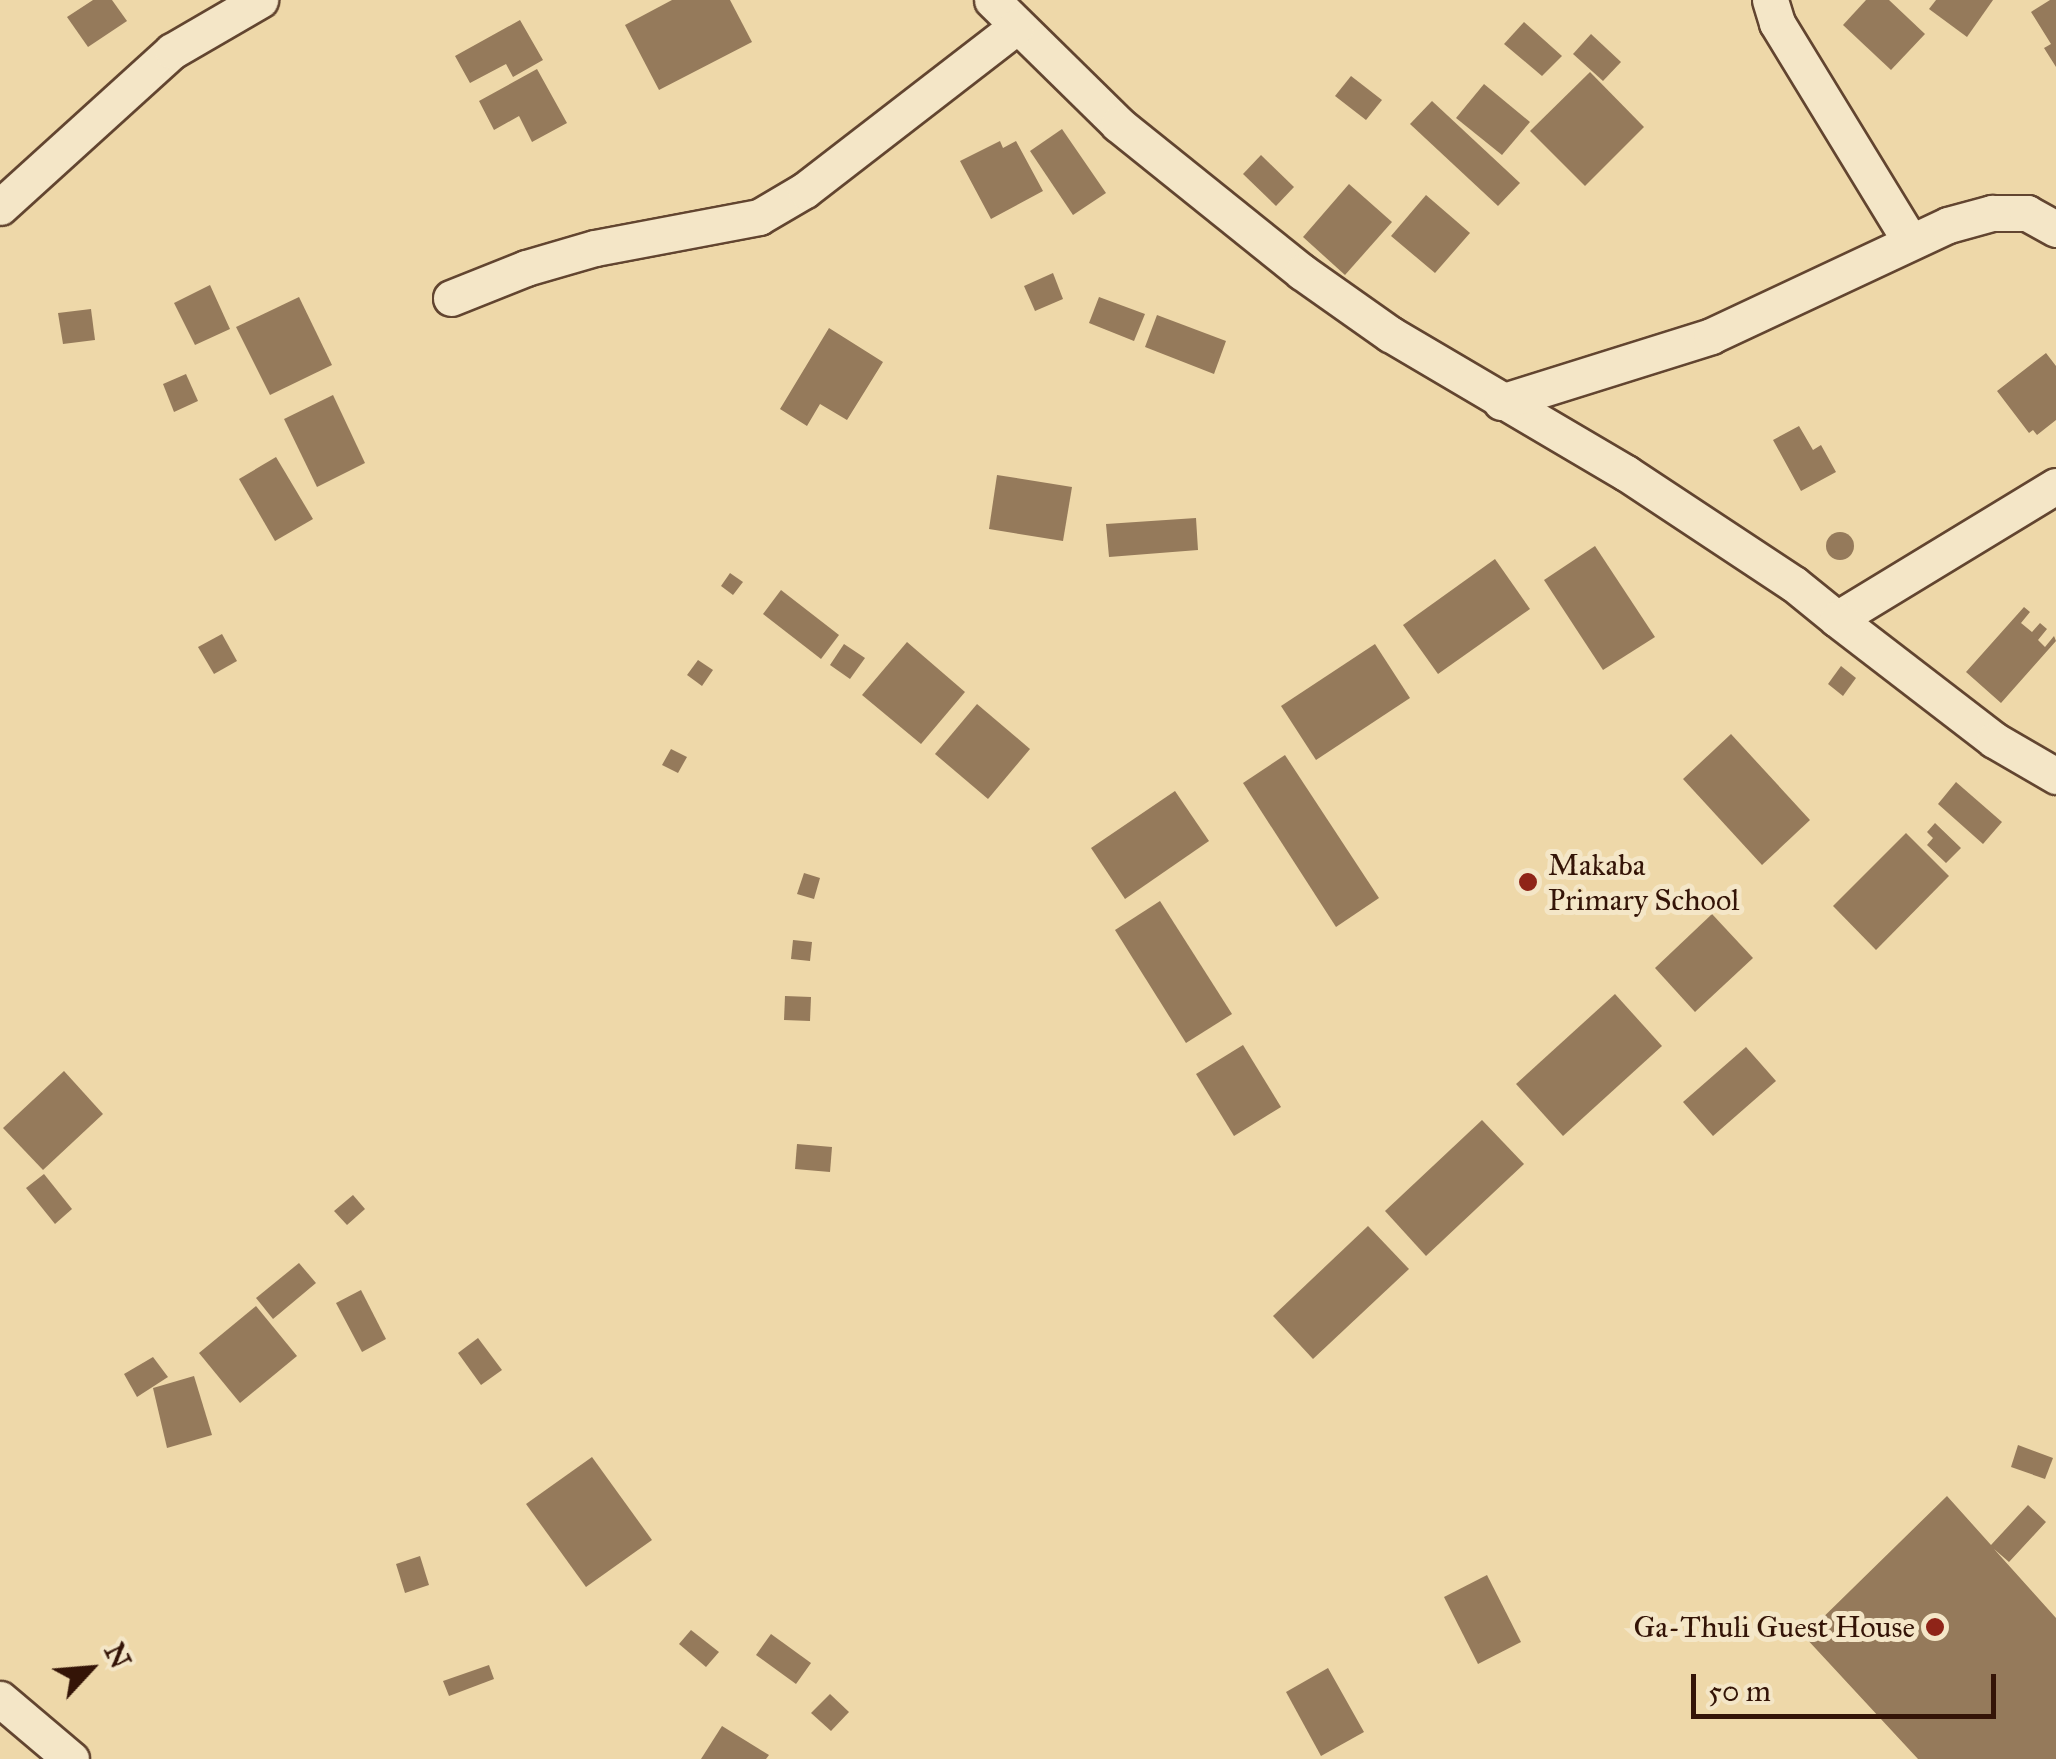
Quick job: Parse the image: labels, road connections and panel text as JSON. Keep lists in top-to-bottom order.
{
  "places": ["Makaba Primary School", "Ga-Thuli Guest House"],
  "scale_bar": "50 m",
  "north": "top right"
}
